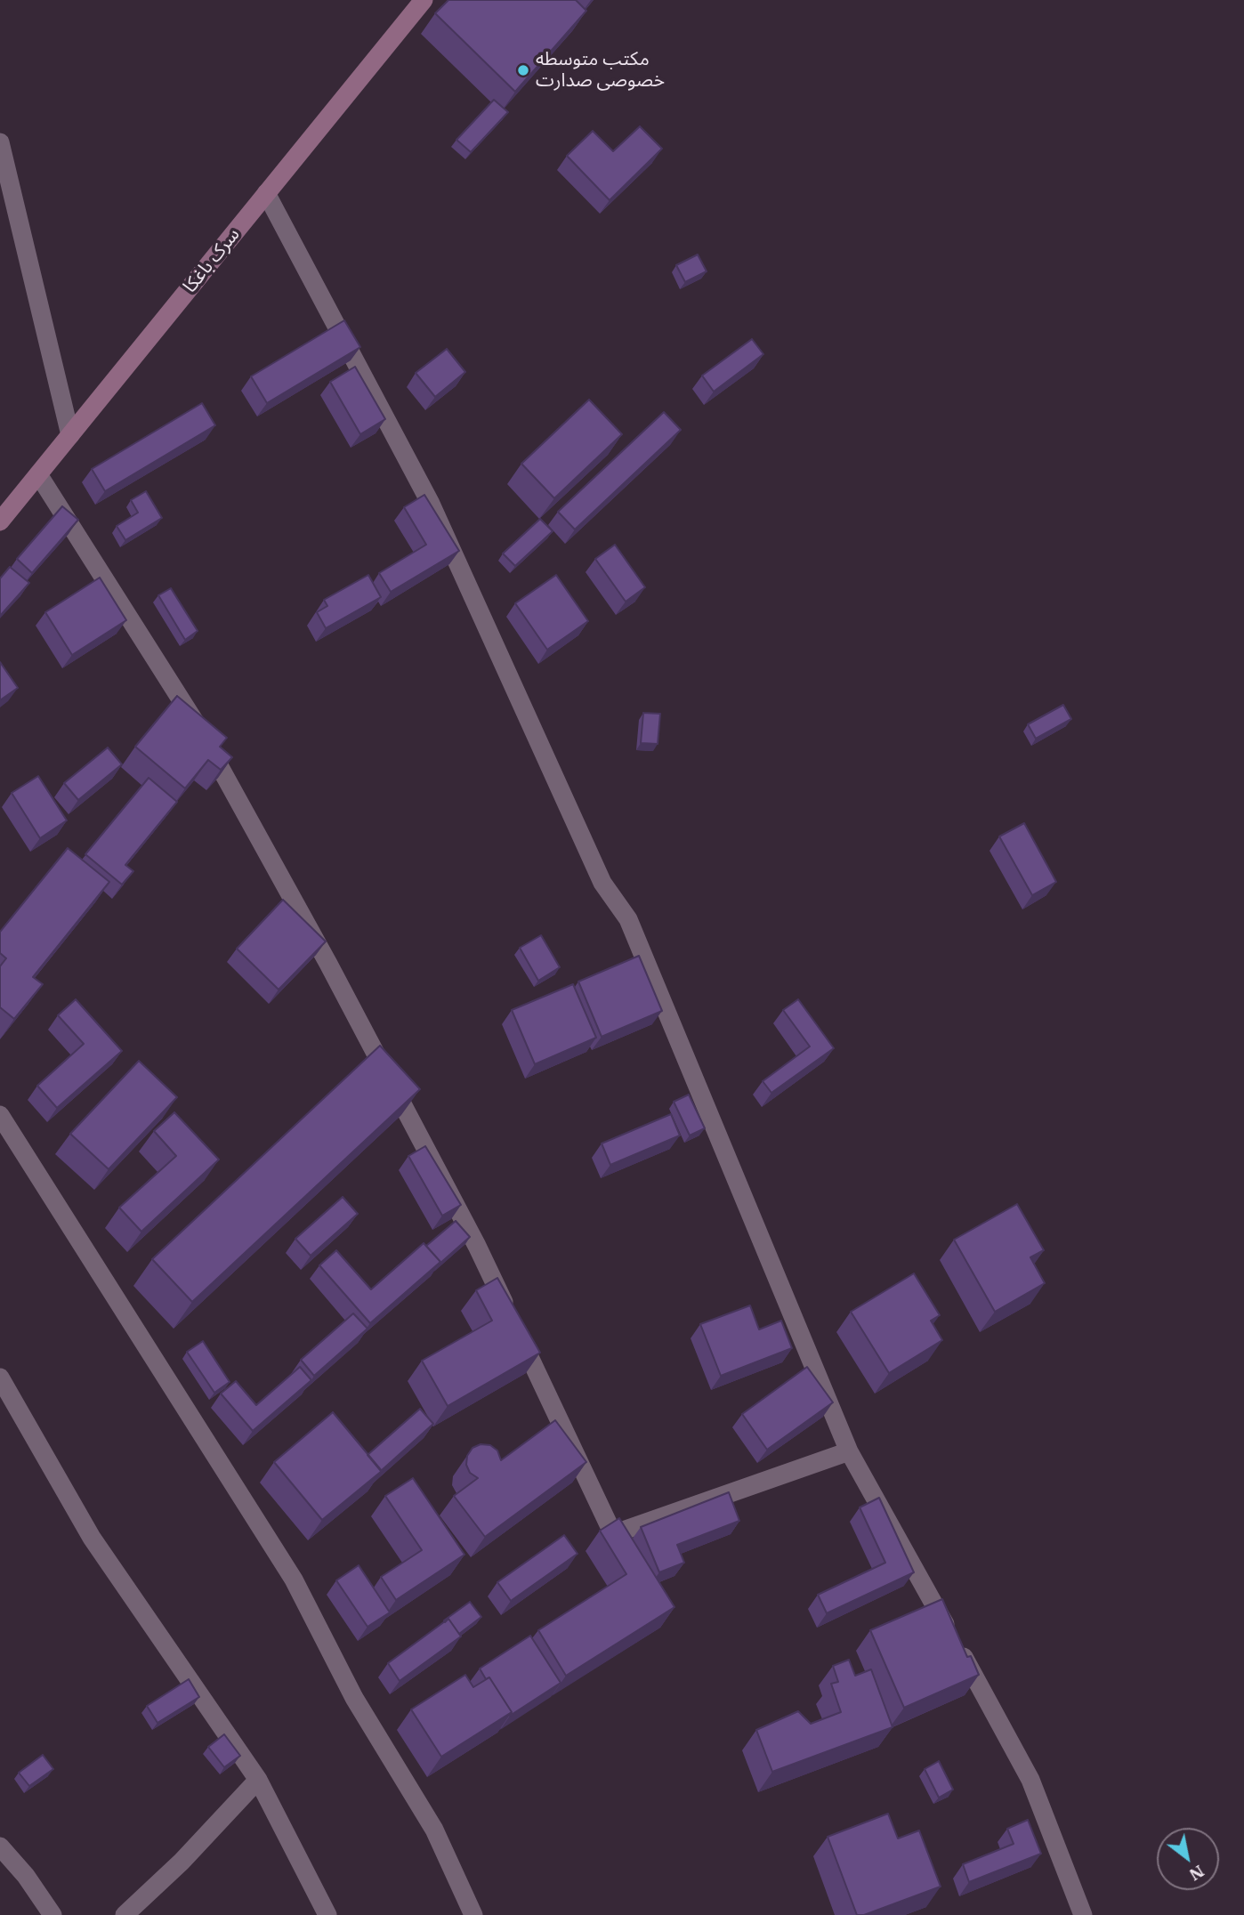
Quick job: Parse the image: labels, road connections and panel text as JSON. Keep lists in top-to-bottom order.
{
  "streets": {
    "street": ["سرک باغکا"]
  },
  "places": ["مکتب متوسطه خصوصی صدارت"],
  "north": "bottom right"
}
